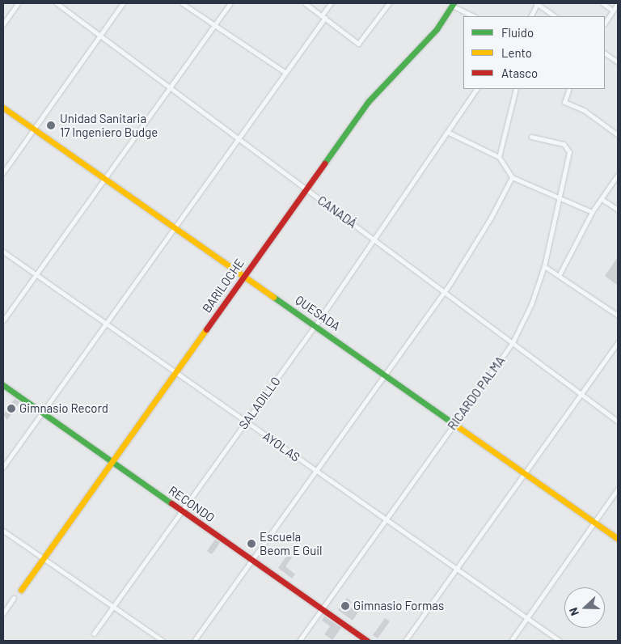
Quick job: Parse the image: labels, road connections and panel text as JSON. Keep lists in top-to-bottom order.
{
  "streets": {
    "street": [
      "CANADÁ",
      "BARILOCHE",
      "QUESADA",
      "RICARDO PALMA",
      "SALADILLO",
      "AYOLAS",
      "RECONDO"
    ]
  },
  "crossings": [
    ["CANADÁ", "BARILOCHE"],
    ["CANADÁ", "RICARDO PALMA"],
    ["CANADÁ", "SALADILLO"],
    ["BARILOCHE", "QUESADA"],
    ["BARILOCHE", "AYOLAS"],
    ["BARILOCHE", "RECONDO"],
    ["QUESADA", "RICARDO PALMA"],
    ["QUESADA", "SALADILLO"],
    ["RICARDO PALMA", "AYOLAS"],
    ["RICARDO PALMA", "RECONDO"],
    ["SALADILLO", "AYOLAS"],
    ["SALADILLO", "RECONDO"]
  ],
  "places": [
    "Unidad Sanitaria 17 Ingeniero Budge",
    "Gimnasio Record",
    "Escuela Beom E Guil",
    "Gimnasio Formas"
  ],
  "legend": ["Fluido", "Lento", "Atasco"],
  "north": "left"
}
